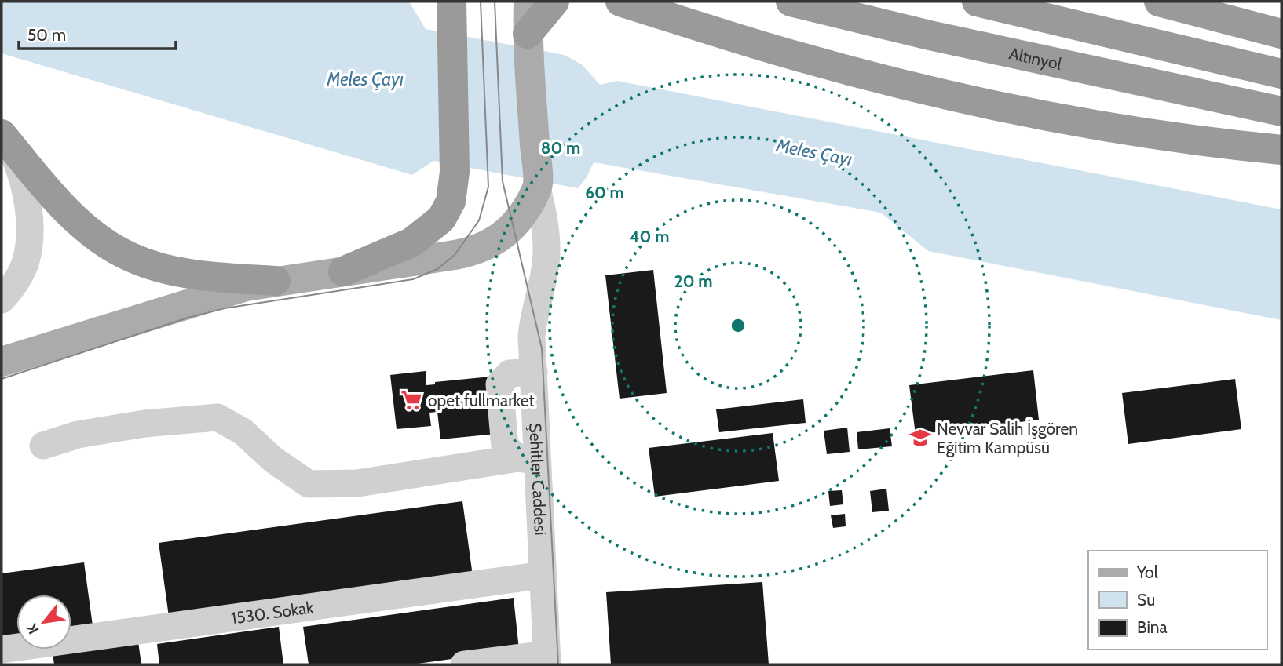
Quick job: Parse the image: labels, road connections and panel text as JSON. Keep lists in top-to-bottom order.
{
  "streets": {
    "highway": ["Altınyol"],
    "main road": ["Şehitler Caddesi"],
    "street": ["1530. Sokak"]
  },
  "crossings": [
    ["Şehitler Caddesi", "1530. Sokak"]
  ],
  "water": ["Meles Çayı"],
  "places": {
    "supermarket": ["opet fullmarket"],
    "school or university": ["Nevvar Salih İşgören Eğitim Kampüsü"]
  },
  "legend": ["Yol", "Su", "Bina"],
  "scale_bar": "50 m",
  "north": "bottom left",
  "rings": [
    "80 m",
    "60 m",
    "40 m",
    "20 m"
  ]
}
